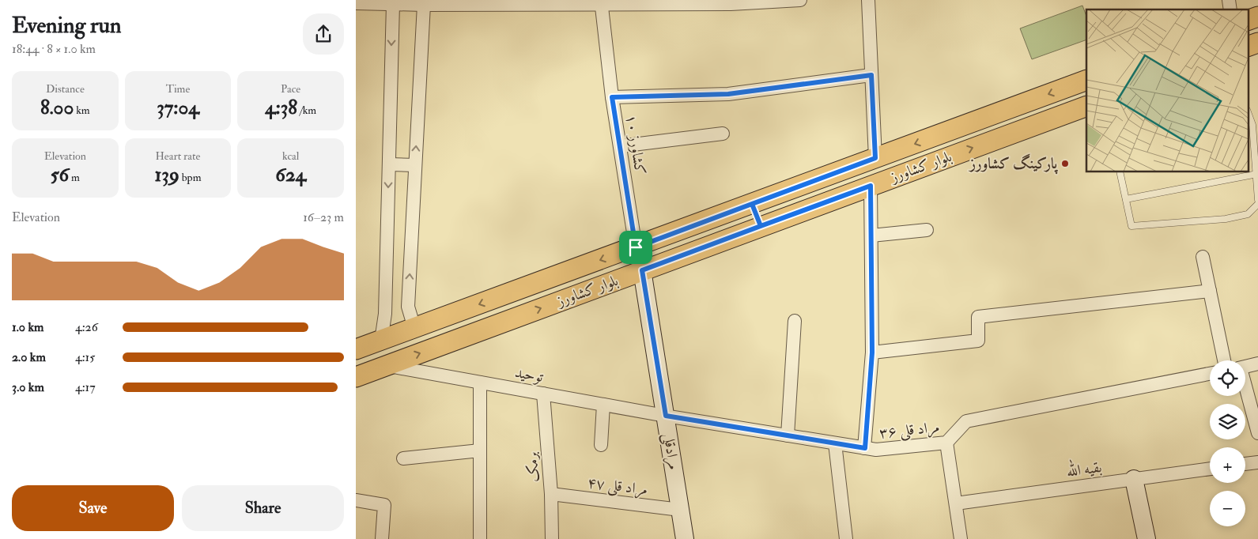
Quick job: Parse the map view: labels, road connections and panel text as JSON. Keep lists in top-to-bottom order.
{
  "streets": {
    "main road": ["بلوار کشاورز"],
    "street": [
      "کشاورز ۱۰",
      "توحید",
      "مراد قلی ۳۶",
      "مرادقلی",
      "برمک",
      "بقیه الله",
      "مراد قلی ۴۷"
    ]
  },
  "crossings": [
    ["کشاورز ۱۰", "بلوار کشاورز"],
    ["بلوار کشاورز", "توحید"],
    ["بلوار کشاورز", "مرادقلی"],
    ["توحید", "مراد قلی ۳۶"],
    ["توحید", "مرادقلی"],
    ["توحید", "برمک"],
    ["مراد قلی ۳۶", "مرادقلی"],
    ["مرادقلی", "مراد قلی ۴۷"],
    ["برمک", "مراد قلی ۴۷"]
  ],
  "places": ["پارکینگ کشاورز"],
  "page": {
    "heading": ["Evening run", "18:44 · 8 × 1.0 km"],
    "stats": [
      ["Distance", "8.00 km"],
      ["Time", "37:04"],
      ["Pace", "4:38 /km"],
      ["Elevation", "56 m"],
      ["Heart rate", "139 bpm"],
      ["kcal", "624"]
    ],
    "chart": ["Elevation", "16–23 m"],
    "list": [
      {
        "name": "1.0 km",
        "note": "4:26"
      },
      {
        "name": "2.0 km",
        "note": "4:15"
      },
      {
        "name": "3.0 km",
        "note": "4:17"
      }
    ],
    "map_buttons": ["+", "−"],
    "buttons": ["Save", "Share"]
  }
}
